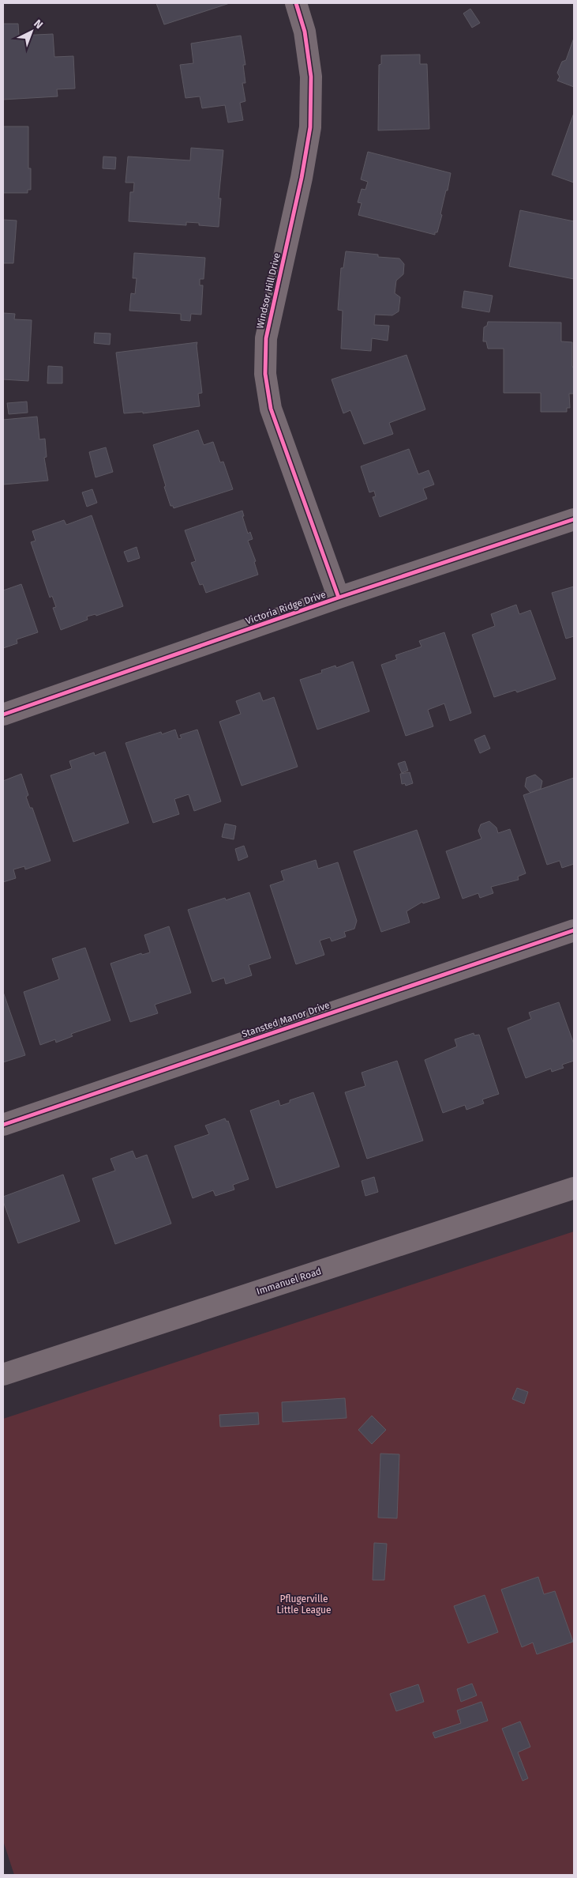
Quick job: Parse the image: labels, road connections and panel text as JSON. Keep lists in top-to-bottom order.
{
  "streets": {
    "street": [
      "Windsor Hill Drive",
      "Victoria Ridge Drive",
      "Stansted Manor Drive",
      "Immanuel Road"
    ]
  },
  "crossings": [
    ["Windsor Hill Drive", "Victoria Ridge Drive"]
  ],
  "parks": ["Pflugerville Little League"],
  "north": "top right"
}
